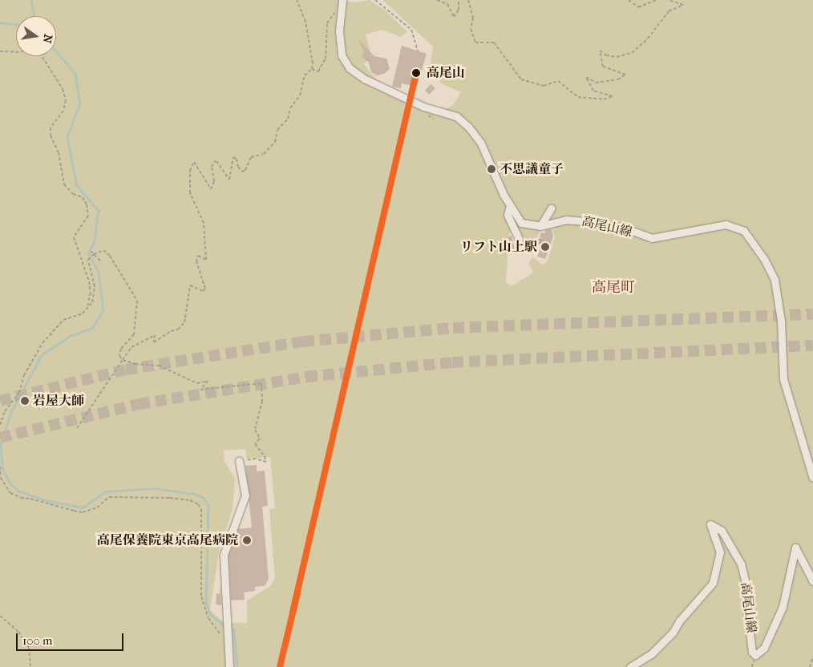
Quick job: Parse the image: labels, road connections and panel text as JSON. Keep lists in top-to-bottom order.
{
  "streets": {
    "street": ["高尾山線"]
  },
  "districts": ["高尾町"],
  "places": [
    "高尾山",
    "不思議童子",
    "リフト山上駅",
    "岩屋大師",
    "高尾保養院東京高尾病院"
  ],
  "scale_bar": "100 m",
  "north": "right"
}
